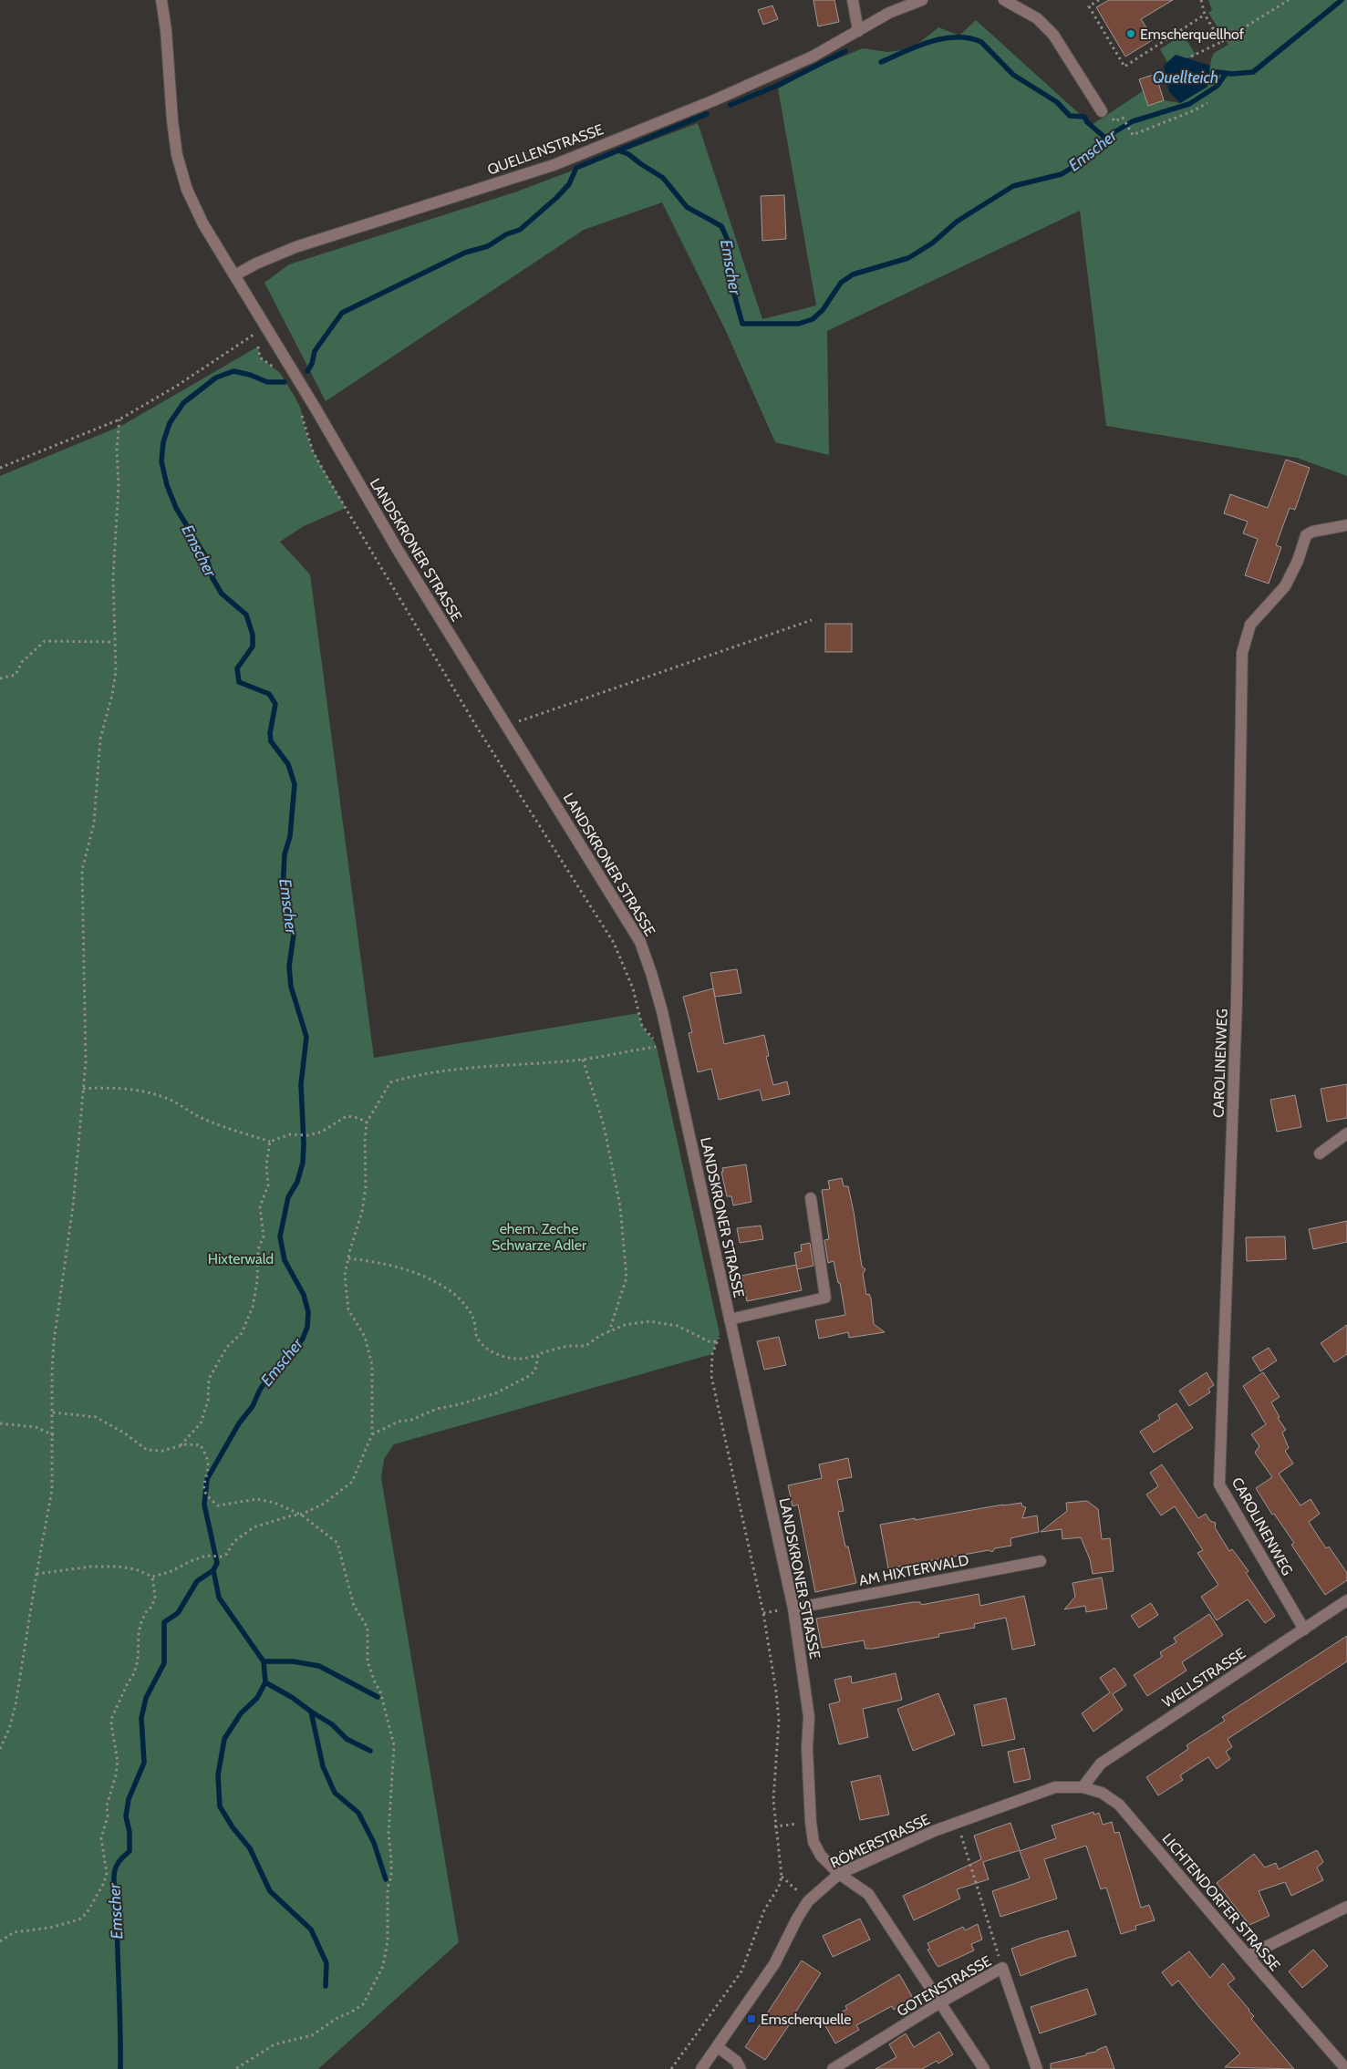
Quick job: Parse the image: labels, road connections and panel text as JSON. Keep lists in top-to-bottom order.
{
  "streets": {
    "street": [
      "QUELLENSTRASSE",
      "LANDSKRONER STRASSE",
      "CAROLINENWEG",
      "AM HIXTERWALD",
      "WELLSTRASSE",
      "RÖMERSTRASSE",
      "LICHTENDORFER STRASSE",
      "GOTENSTRASSE"
    ]
  },
  "crossings": [
    ["QUELLENSTRASSE", "LANDSKRONER STRASSE"],
    ["LANDSKRONER STRASSE", "AM HIXTERWALD"],
    ["LANDSKRONER STRASSE", "RÖMERSTRASSE"],
    ["LANDSKRONER STRASSE", "GOTENSTRASSE"],
    ["CAROLINENWEG", "WELLSTRASSE"],
    ["WELLSTRASSE", "LICHTENDORFER STRASSE"],
    ["RÖMERSTRASSE", "LICHTENDORFER STRASSE"]
  ],
  "water": ["Quellteich", "Emscher"],
  "parks": ["ehem. Zeche Schwarze Adler", "Hixterwald"],
  "places": {
    "other": ["Emscherquellhof"],
    "transit": ["Emscherquelle"]
  }
}
